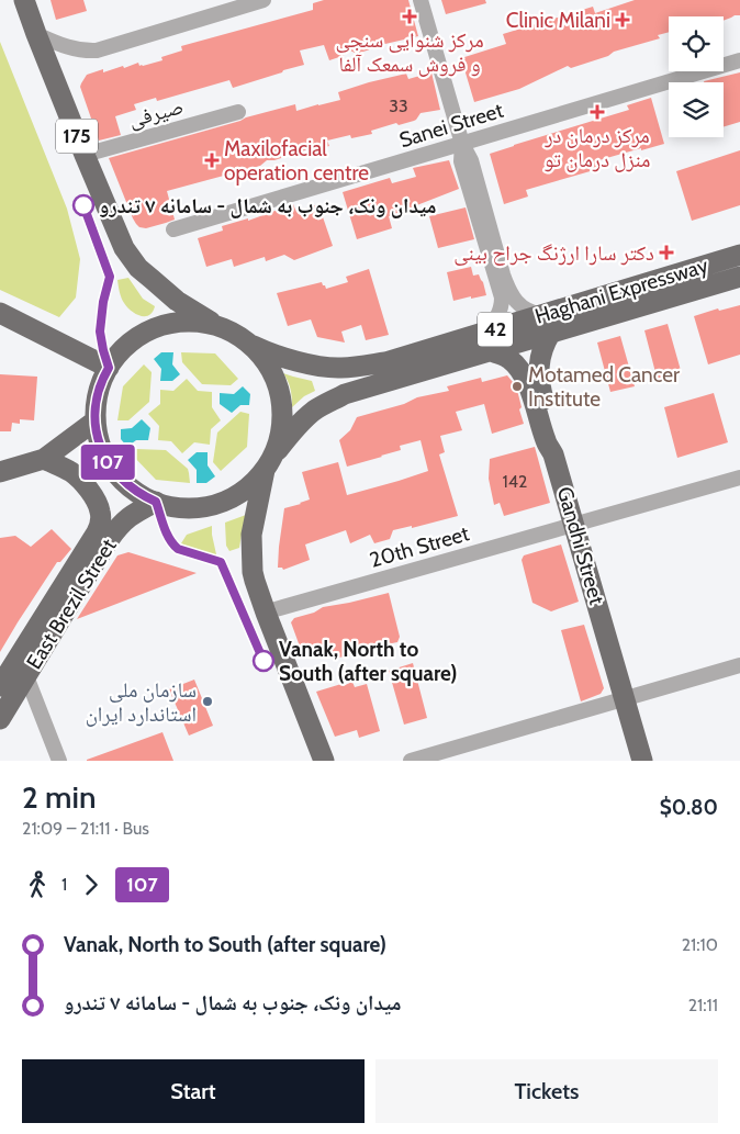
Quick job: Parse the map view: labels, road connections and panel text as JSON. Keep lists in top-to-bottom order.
{
  "streets": {
    "main road": [
      "175",
      "Haghani Expressway",
      "42",
      "Gandhi Street",
      "East Brezil Street"
    ],
    "street": ["صیرفی", "Sanei Street", "20th Street"]
  },
  "crossings": [
    ["صیرفی", "175"],
    ["175", "Haghani Expressway"],
    ["175", "East Brezil Street"],
    ["Haghani Expressway", "Gandhi Street"],
    ["Haghani Expressway", "East Brezil Street"],
    ["Gandhi Street", "20th Street"]
  ],
  "places": {
    "health": [
      "مرکز شنوایی سنجی و فروش سمعک آلفا",
      "Clinic Milani",
      "مرکز درمان در منزل درمان تو",
      "Maxilofacial operation centre",
      "دکتر سارا ارژنگ جراح بینی"
    ],
    "other": [
      "میدان ونک، جنوب به شمال - سامانه ۷ تندرو",
      "Motamed Cancer Institute",
      "Vanak, North to South (after square)",
      "سازمان ملی استاندارد ایران"
    ]
  },
  "lines": ["bus line 107"],
  "house_numbers": ["33", "142"],
  "page": {
    "on_map": "107",
    "heading": ["2 min", "21:09 – 21:11 · Bus", "$0.80"],
    "legs": ["1", "107"],
    "list": [
      {
        "name": "Vanak, North to South (after square)",
        "value": "21:10"
      },
      {
        "name": "میدان ونک، جنوب به شمال - سامانه ۷ تندرو",
        "value": "21:11"
      }
    ],
    "buttons": ["Start", "Tickets"]
  }
}
